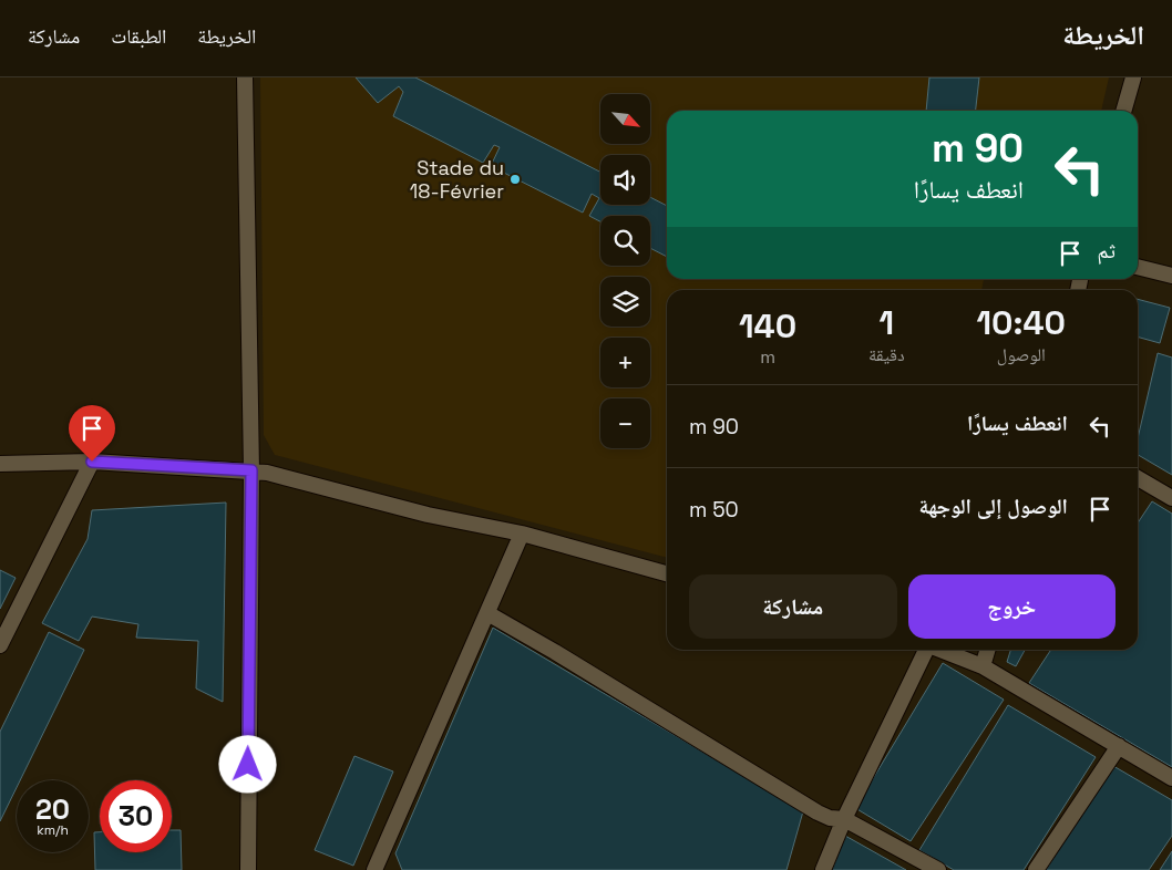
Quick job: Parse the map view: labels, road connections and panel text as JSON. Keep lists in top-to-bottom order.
{
  "places": ["Stade du 18-Février"],
  "north": "bottom right",
  "page": {
    "header": "الخريطة",
    "nav": ["الخريطة", "الطبقات", "مشاركة"],
    "map_buttons": ["+", "−"],
    "turn": ["90 m", "انعطف يسارًا"],
    "then": "ثم",
    "eta": [
      "10:40",
      "الوصول",
      "1",
      "دقيقة",
      "140",
      "m"
    ],
    "list": [
      {
        "name": "انعطف يسارًا",
        "value": "90 m"
      },
      {
        "name": "الوصول إلى الوجهة",
        "value": "50 m"
      }
    ],
    "buttons": ["خروج", "مشاركة"],
    "speed": "20 km/h",
    "limit": "30"
  }
}
